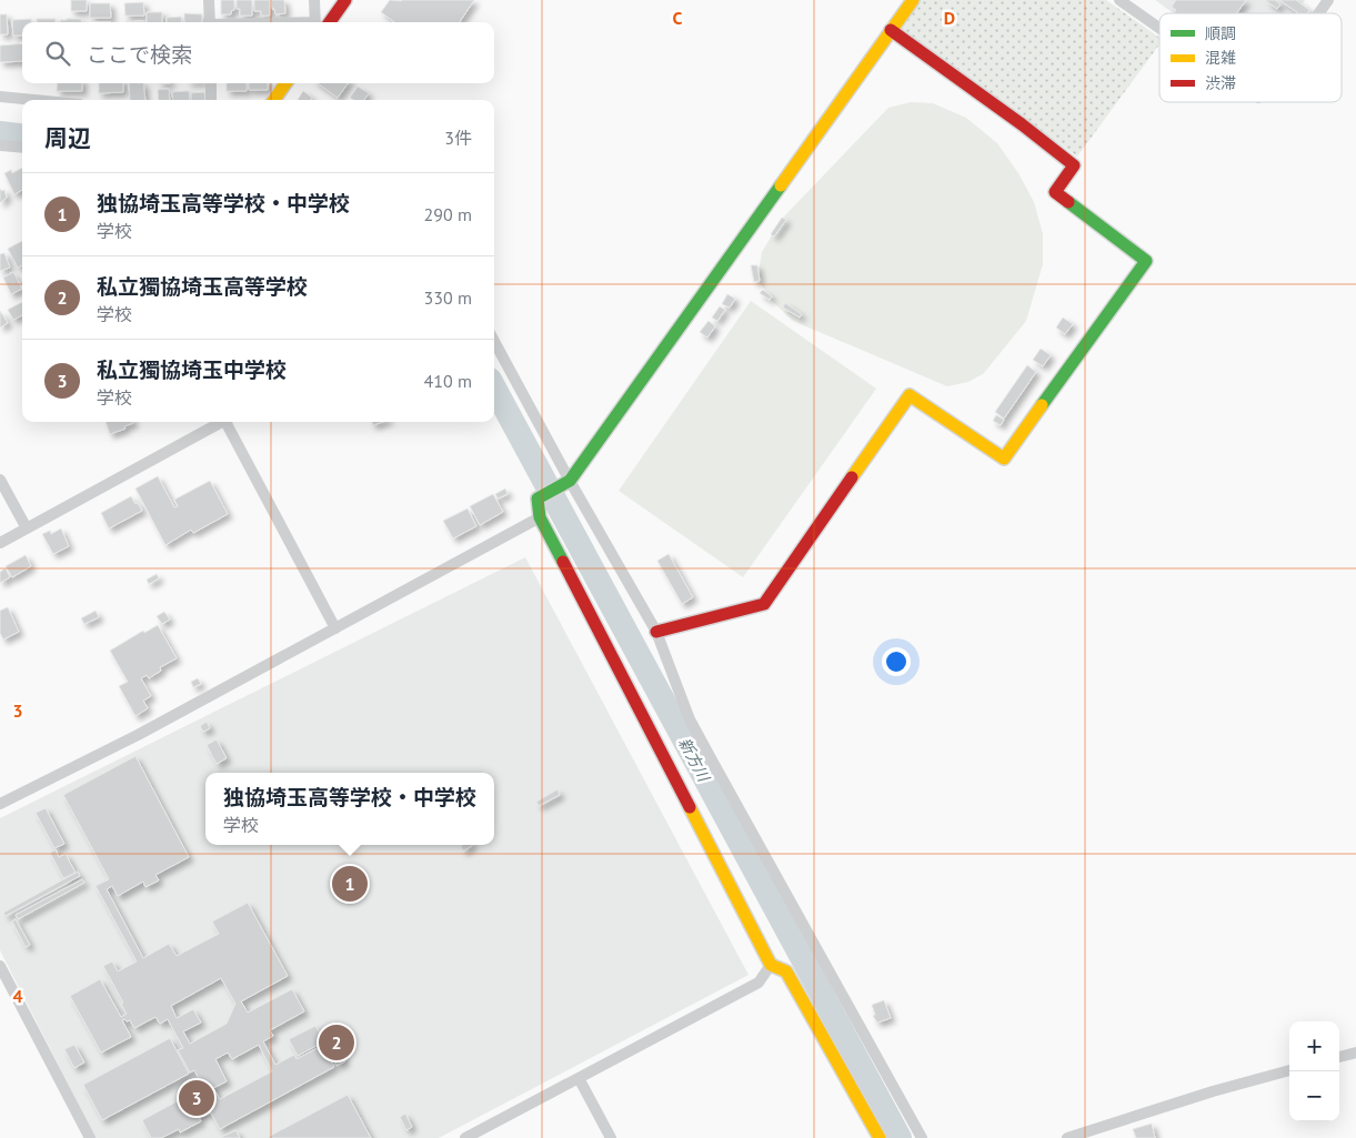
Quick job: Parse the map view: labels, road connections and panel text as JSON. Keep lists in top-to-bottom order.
{
  "water": ["新方川"],
  "legend": ["順調", "混雑", "渋滞"],
  "page": {
    "search": "ここで検索",
    "heading": ["周辺", "3件"],
    "list": [
      {
        "mark": "1",
        "name": "独協埼玉高等学校・中学校",
        "note": "学校",
        "value": "290 m"
      },
      {
        "mark": "2",
        "name": "私立獨協埼玉高等学校",
        "note": "学校",
        "value": "330 m"
      },
      {
        "mark": "3",
        "name": "私立獨協埼玉中学校",
        "note": "学校",
        "value": "410 m"
      }
    ],
    "popup": ["独協埼玉高等学校・中学校", "学校"],
    "pins": ["1", "2", "3"],
    "map_buttons": ["+", "−"]
  },
  "grid": {
    "columns": ["C", "D"],
    "rows": ["3", "4"]
  }
}
